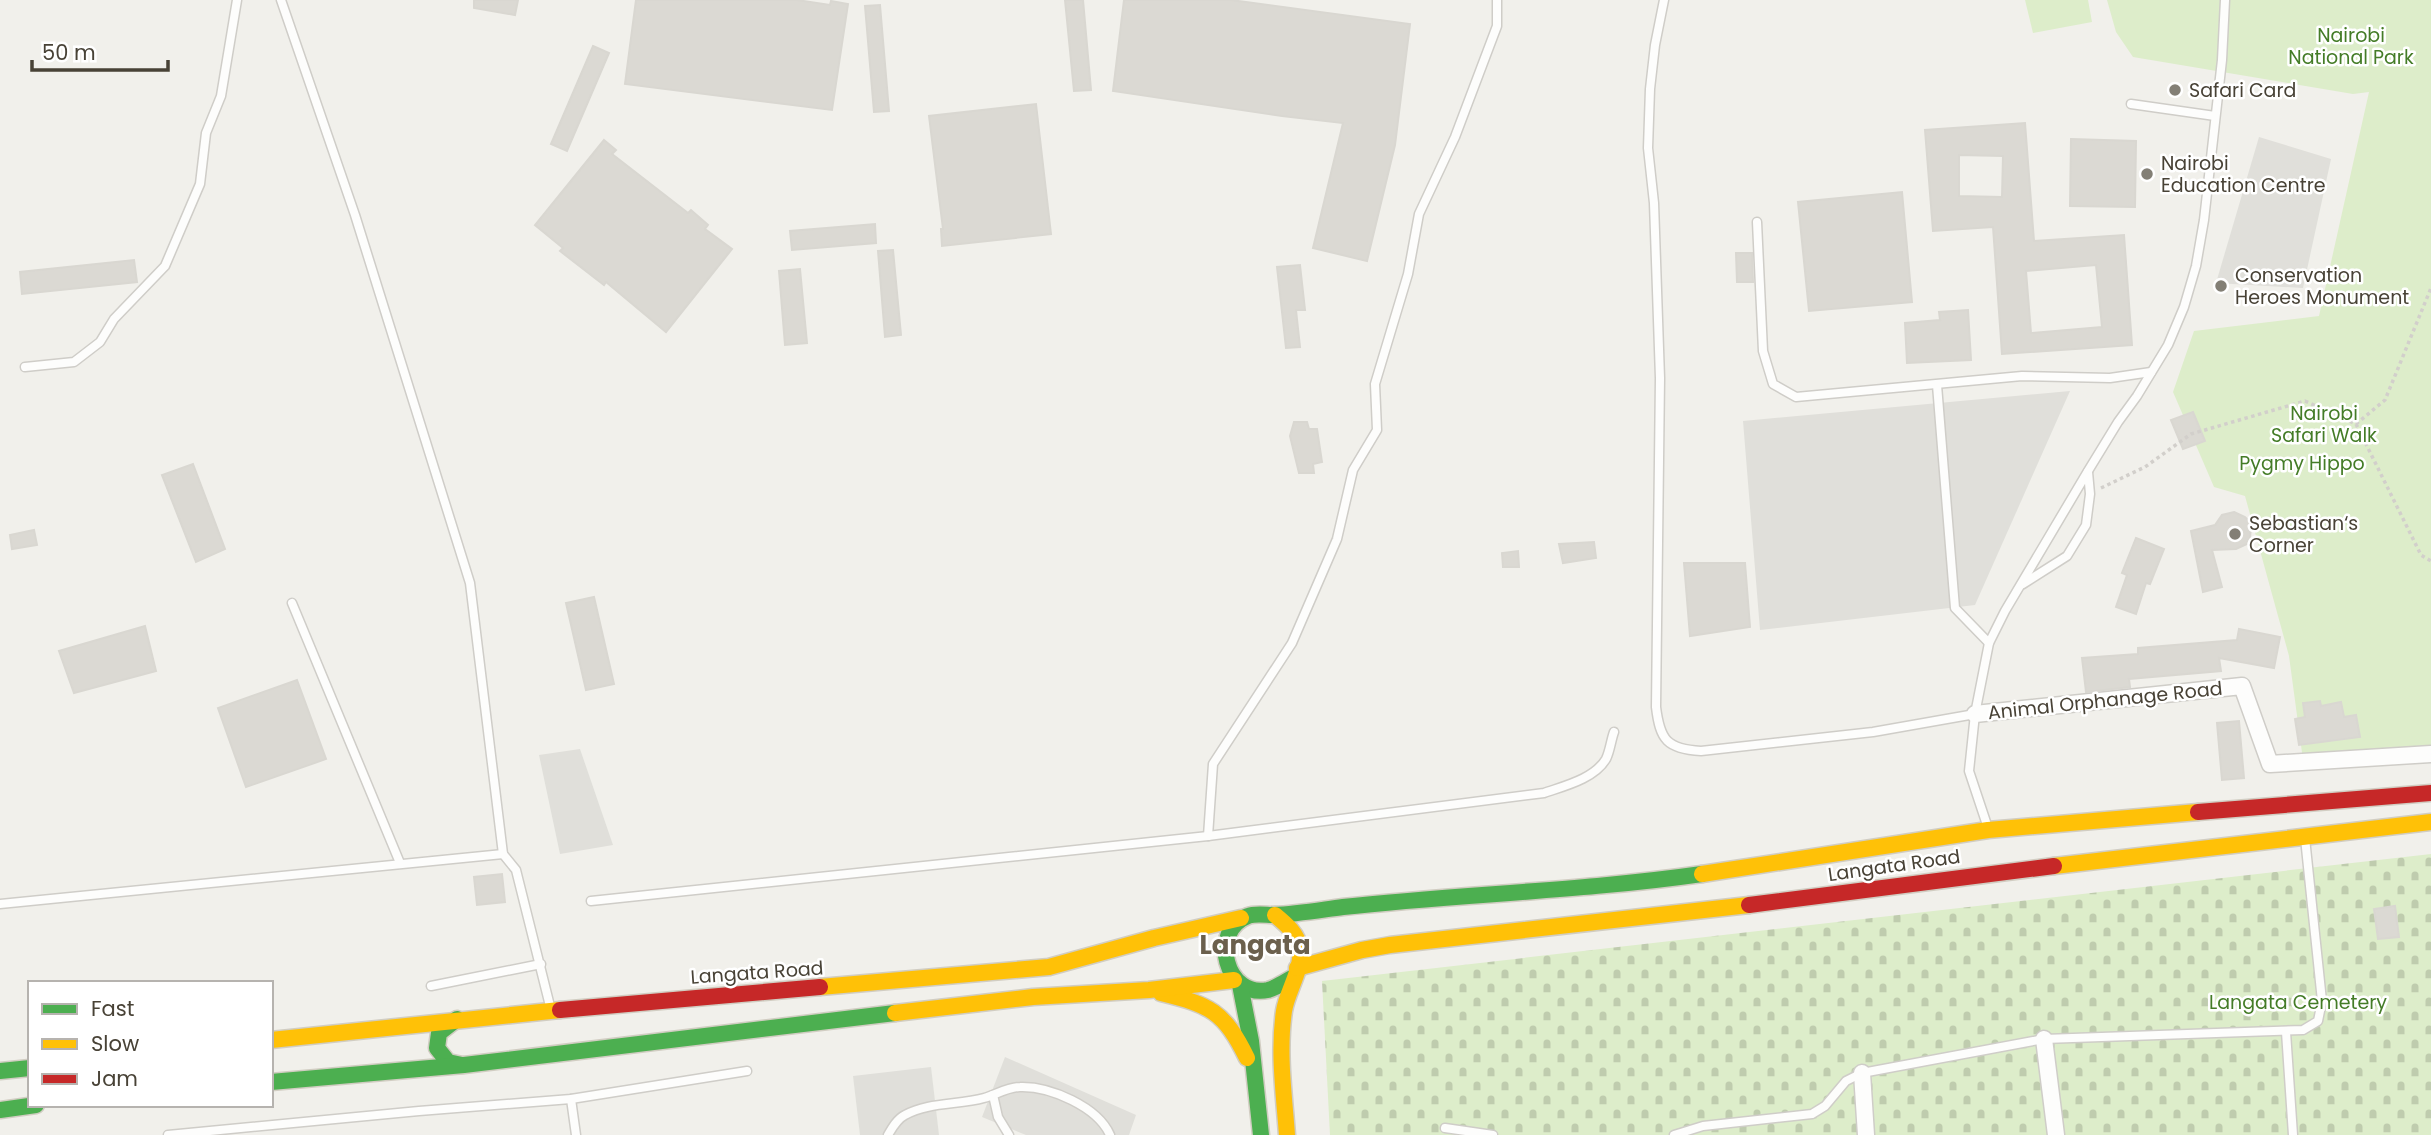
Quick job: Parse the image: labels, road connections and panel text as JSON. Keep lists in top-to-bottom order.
{
  "streets": {
    "main road": ["Langata Road"],
    "street": ["Animal Orphanage Road"]
  },
  "districts": ["Langata"],
  "parks": [
    "Nairobi National Park",
    "Nairobi Safari Walk",
    "Pygmy Hippo",
    "Langata Cemetery"
  ],
  "places": [
    "Safari Card",
    "Nairobi Education Centre",
    "Conservation Heroes Monument",
    "Sebastian‘s Corner"
  ],
  "legend": ["Fast", "Slow", "Jam"],
  "scale_bar": "50 m"
}
